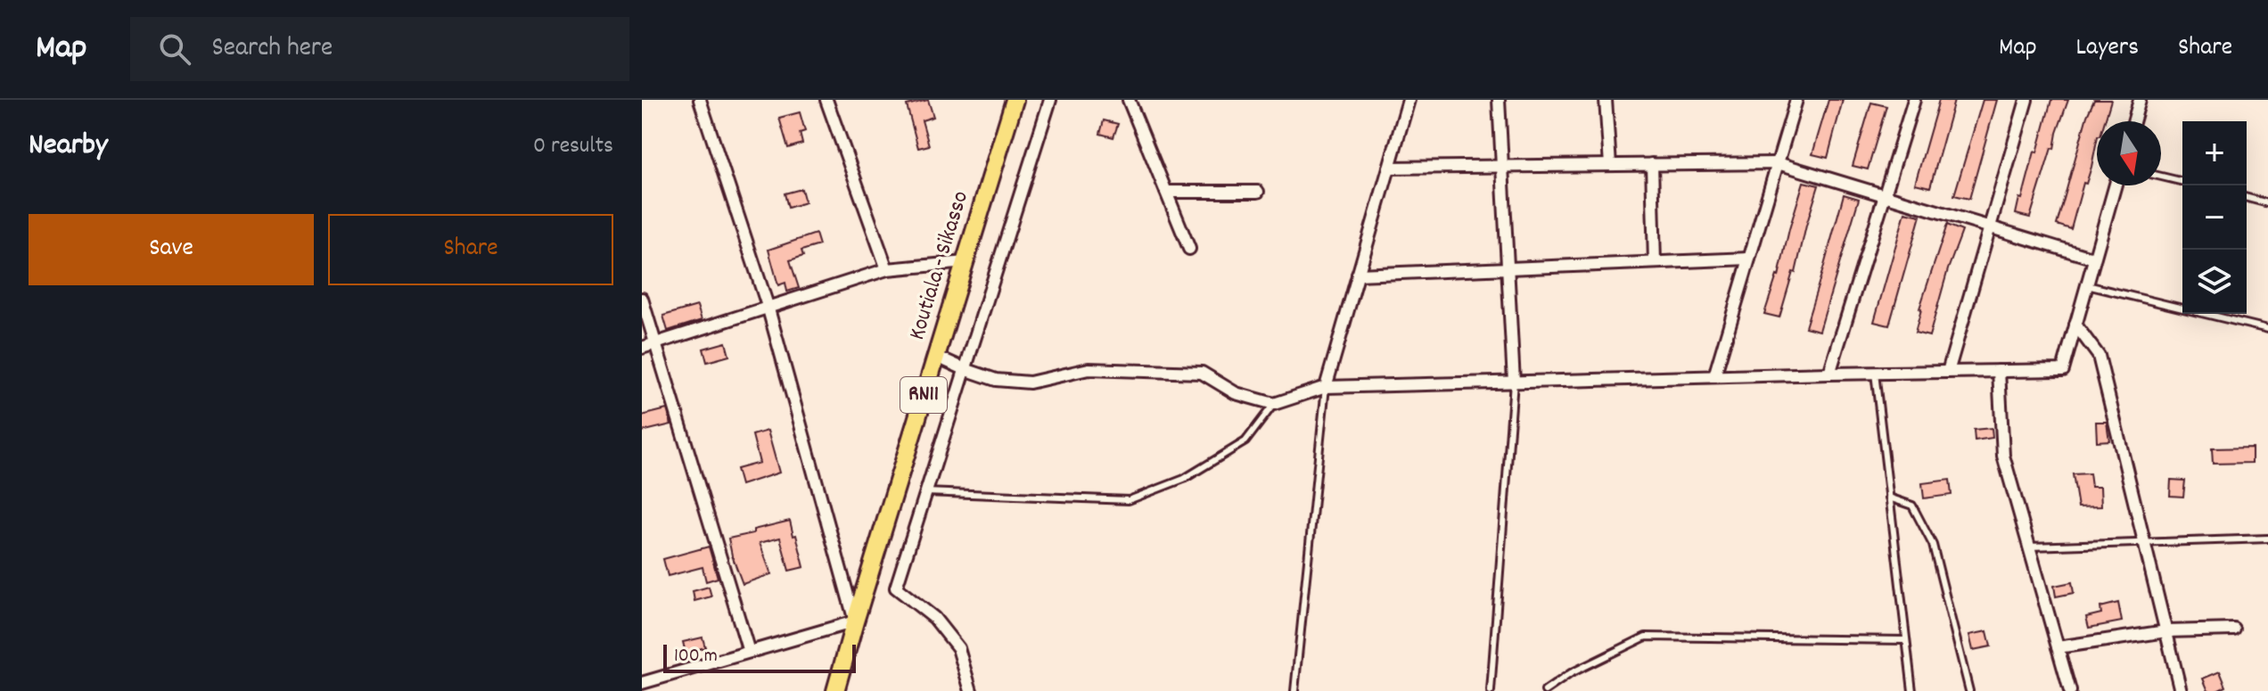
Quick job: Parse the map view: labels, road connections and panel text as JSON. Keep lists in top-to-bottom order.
{
  "streets": {
    "main road": ["Koutiala - Sikasso", "RN11"]
  },
  "scale_bar": "100 m",
  "north": "bottom",
  "page": {
    "header": "Map",
    "search": "Search here",
    "nav": ["Map", "Layers", "Share"],
    "heading": ["Nearby", "0 results"],
    "map_buttons": ["+", "−"],
    "buttons": ["Save", "Share"],
    "scale": "100 m"
  }
}
